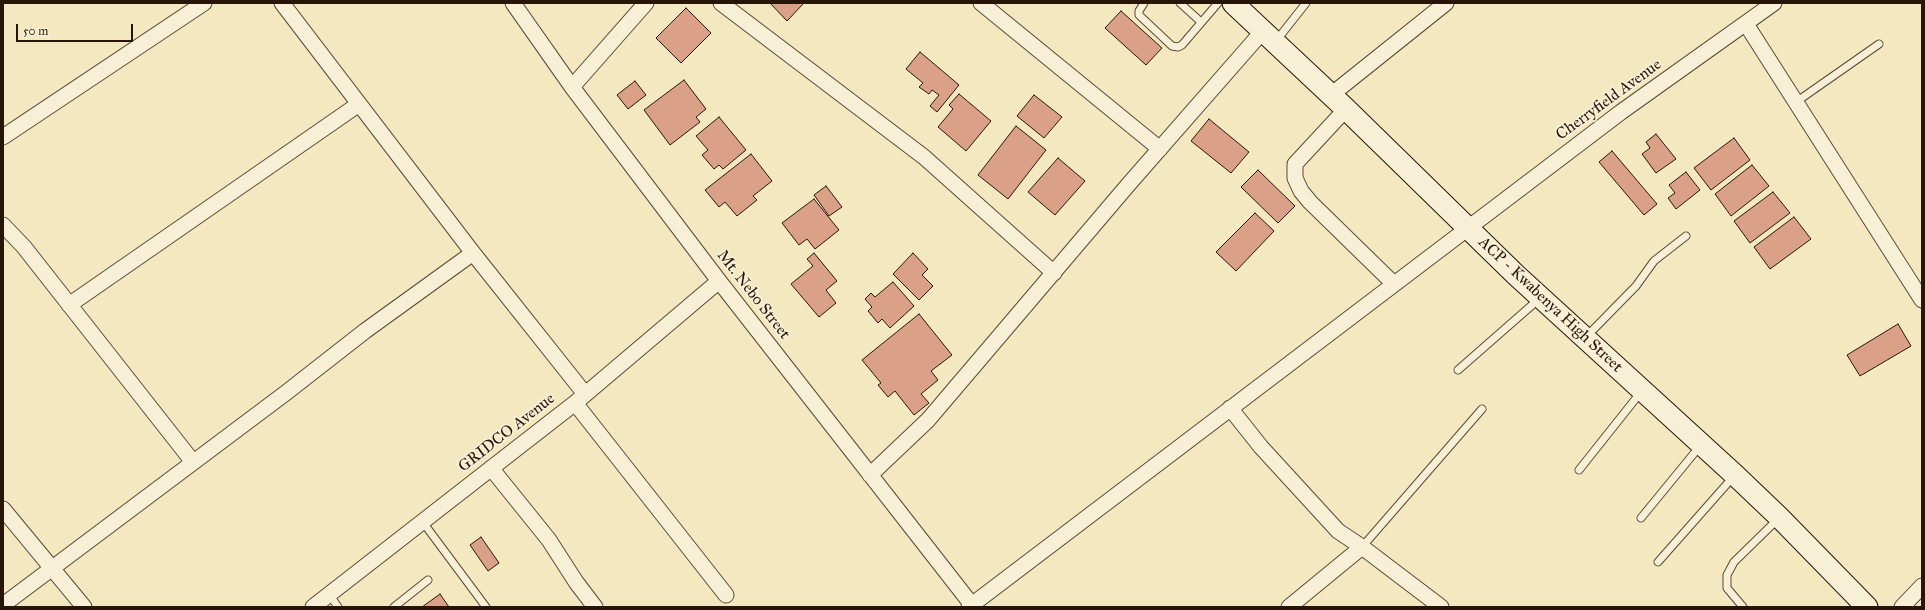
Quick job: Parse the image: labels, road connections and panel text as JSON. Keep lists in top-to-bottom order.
{
  "streets": {
    "main road": ["ACP - Kwabenya High Street"],
    "street": ["Cherryfield Avenue", "Mt. Nebo Street", "GRIDCO Avenue"]
  },
  "crossings": [
    ["Cherryfield Avenue", "Mt. Nebo Street"],
    ["Cherryfield Avenue", "ACP - Kwabenya High Street"],
    ["Mt. Nebo Street", "GRIDCO Avenue"]
  ],
  "scale_bar": "50 m"
}
